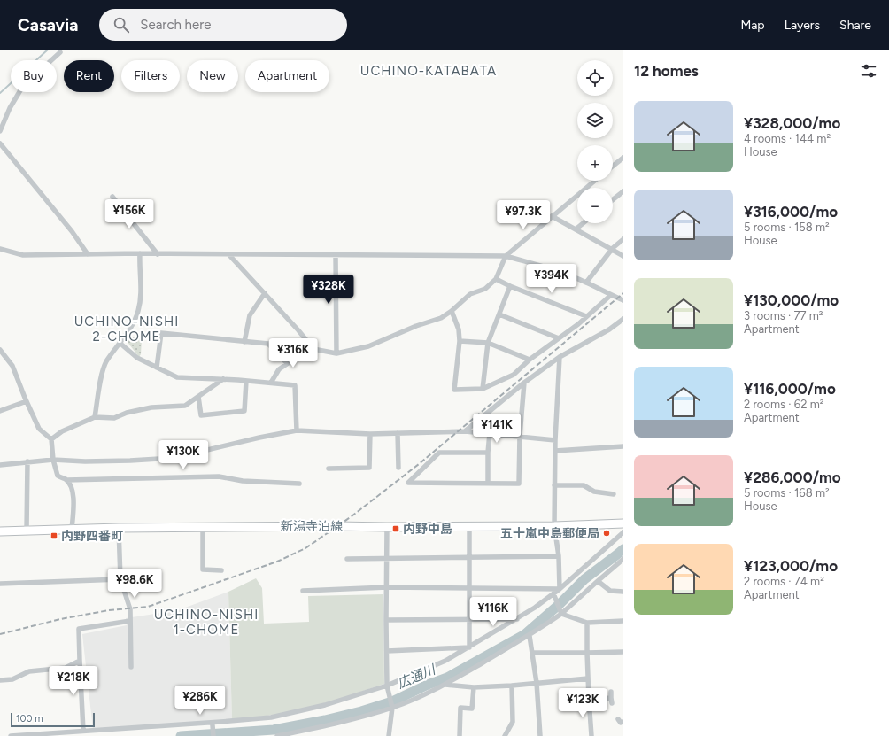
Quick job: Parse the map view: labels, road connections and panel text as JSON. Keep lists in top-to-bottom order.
{
  "streets": {
    "main road": ["新潟寺泊線"]
  },
  "districts": ["UCHINO-KATABATA", "UCHINO-NISHI 2-CHOME", "UCHINO-NISHI 1-CHOME"],
  "water": ["広通川"],
  "places": {
    "transit": ["内野中島", "内野四番町"],
    "other": ["五十嵐中島郵便局"]
  },
  "scale_bar": "100 m",
  "page": {
    "header": "Casavia",
    "search": "Search here",
    "nav": ["Map", "Layers", "Share"],
    "heading": "12 homes",
    "map_buttons": ["+", "−"],
    "chip": [
      "Buy",
      "Rent",
      "Filters",
      "New",
      "Apartment"
    ],
    "list": [
      {
        "name": "¥328,000/mo",
        "note": "4 rooms · 144 m² · House"
      },
      {
        "name": "¥316,000/mo",
        "note": "5 rooms · 158 m² · House"
      },
      {
        "name": "¥130,000/mo",
        "note": "3 rooms · 77 m² · Apartment"
      },
      {
        "name": "¥116,000/mo",
        "note": "2 rooms · 62 m² · Apartment"
      },
      {
        "name": "¥286,000/mo",
        "note": "5 rooms · 168 m² · House"
      },
      {
        "name": "¥123,000/mo",
        "note": "2 rooms · 74 m² · Apartment"
      }
    ],
    "price": [
      "¥156K",
      "¥97.3K",
      "¥394K",
      "¥328K",
      "¥316K",
      "¥141K",
      "¥130K",
      "¥98.6K",
      "¥116K",
      "¥218K",
      "¥286K",
      "¥123K"
    ],
    "scale": "100 m"
  }
}
